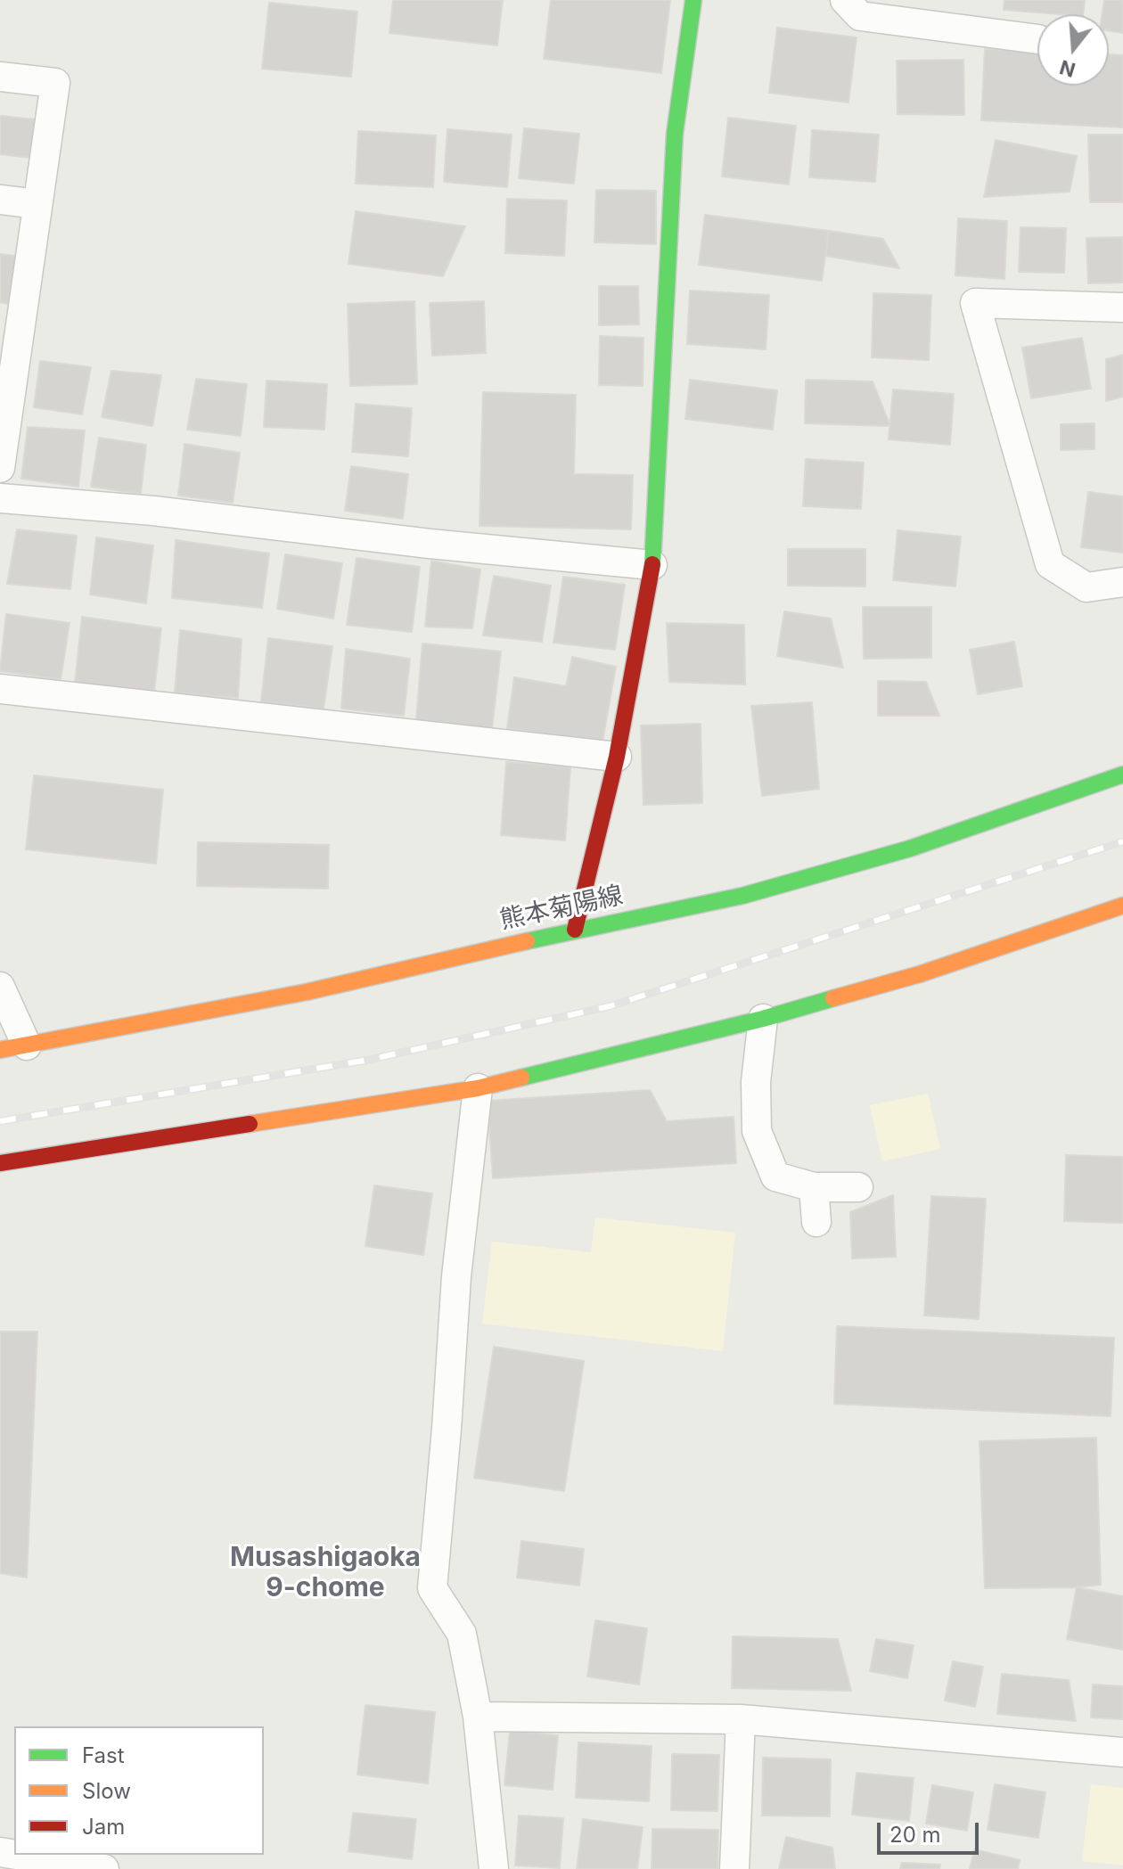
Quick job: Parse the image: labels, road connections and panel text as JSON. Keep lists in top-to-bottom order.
{
  "streets": {
    "street": ["熊本菊陽線"]
  },
  "districts": ["Musashigaoka 9-chome"],
  "legend": ["Fast", "Slow", "Jam"],
  "scale_bar": "20 m",
  "north": "bottom"
}
